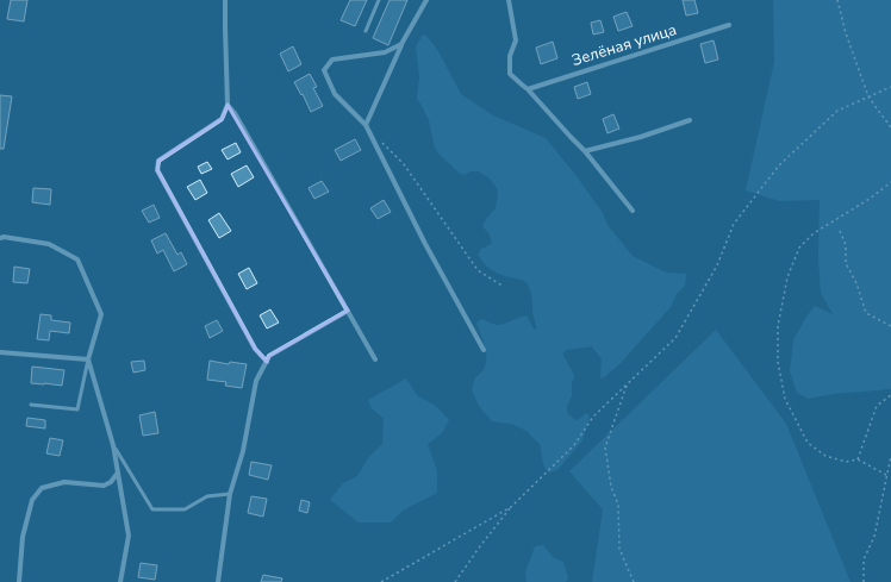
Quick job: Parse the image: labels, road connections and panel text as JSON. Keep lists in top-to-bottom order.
{
  "streets": {
    "street": ["Зелёная улица"]
  }
}
